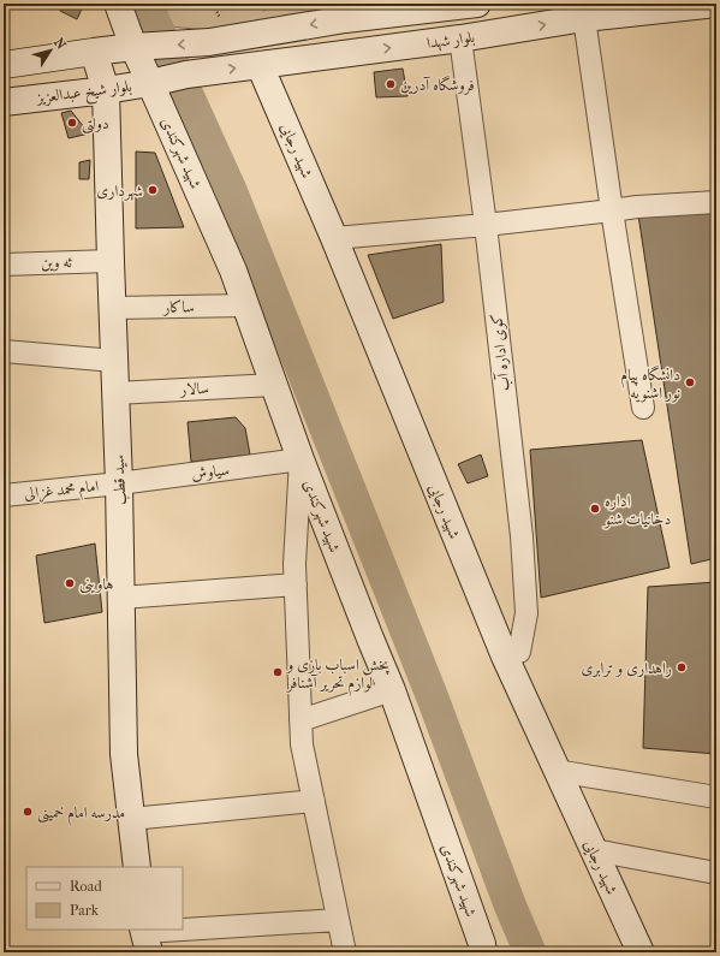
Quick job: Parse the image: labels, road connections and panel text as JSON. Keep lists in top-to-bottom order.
{
  "streets": {
    "street": [
      "بلوار شهدا",
      "بلوار شیخ عبدالعزیز",
      "شهید رجایی",
      "شهید شهرکندی",
      "ئه وین",
      "ساکار",
      "کوی اداره آب",
      "سالار",
      "سیاوش",
      "سید قطب",
      "امام محمد غزالی"
    ]
  },
  "crossings": [
    ["بلوار شهدا", "بلوار شیخ عبدالعزیز"],
    ["بلوار شهدا", "شهید رجایی"],
    ["بلوار شهدا", "شهید شهرکندی"],
    ["بلوار شهدا", "کوی اداره آب"],
    ["بلوار شیخ عبدالعزیز", "شهید شهرکندی"],
    ["بلوار شیخ عبدالعزیز", "سید قطب"],
    ["شهید رجایی", "کوی اداره آب"],
    ["شهید شهرکندی", "ساکار"],
    ["شهید شهرکندی", "سالار"],
    ["شهید شهرکندی", "سیاوش"],
    ["ئه وین", "سید قطب"],
    ["ساکار", "سید قطب"],
    ["سالار", "سید قطب"],
    ["سیاوش", "سید قطب"],
    ["سیاوش", "امام محمد غزالی"],
    ["سید قطب", "امام محمد غزالی"]
  ],
  "places": [
    "فروشگاه آدرین",
    "دولتی",
    "شهرداری",
    "دانشگاه پیام نور اشنویه",
    "اداره دخانیات شنو",
    "هاوینی",
    "راهداری و ترابری",
    "پخش اسباب بازی و لوازم تحریر آشنافر",
    "مدرسه امام خمینی"
  ],
  "legend": ["Road", "Park"],
  "north": "top right"
}
